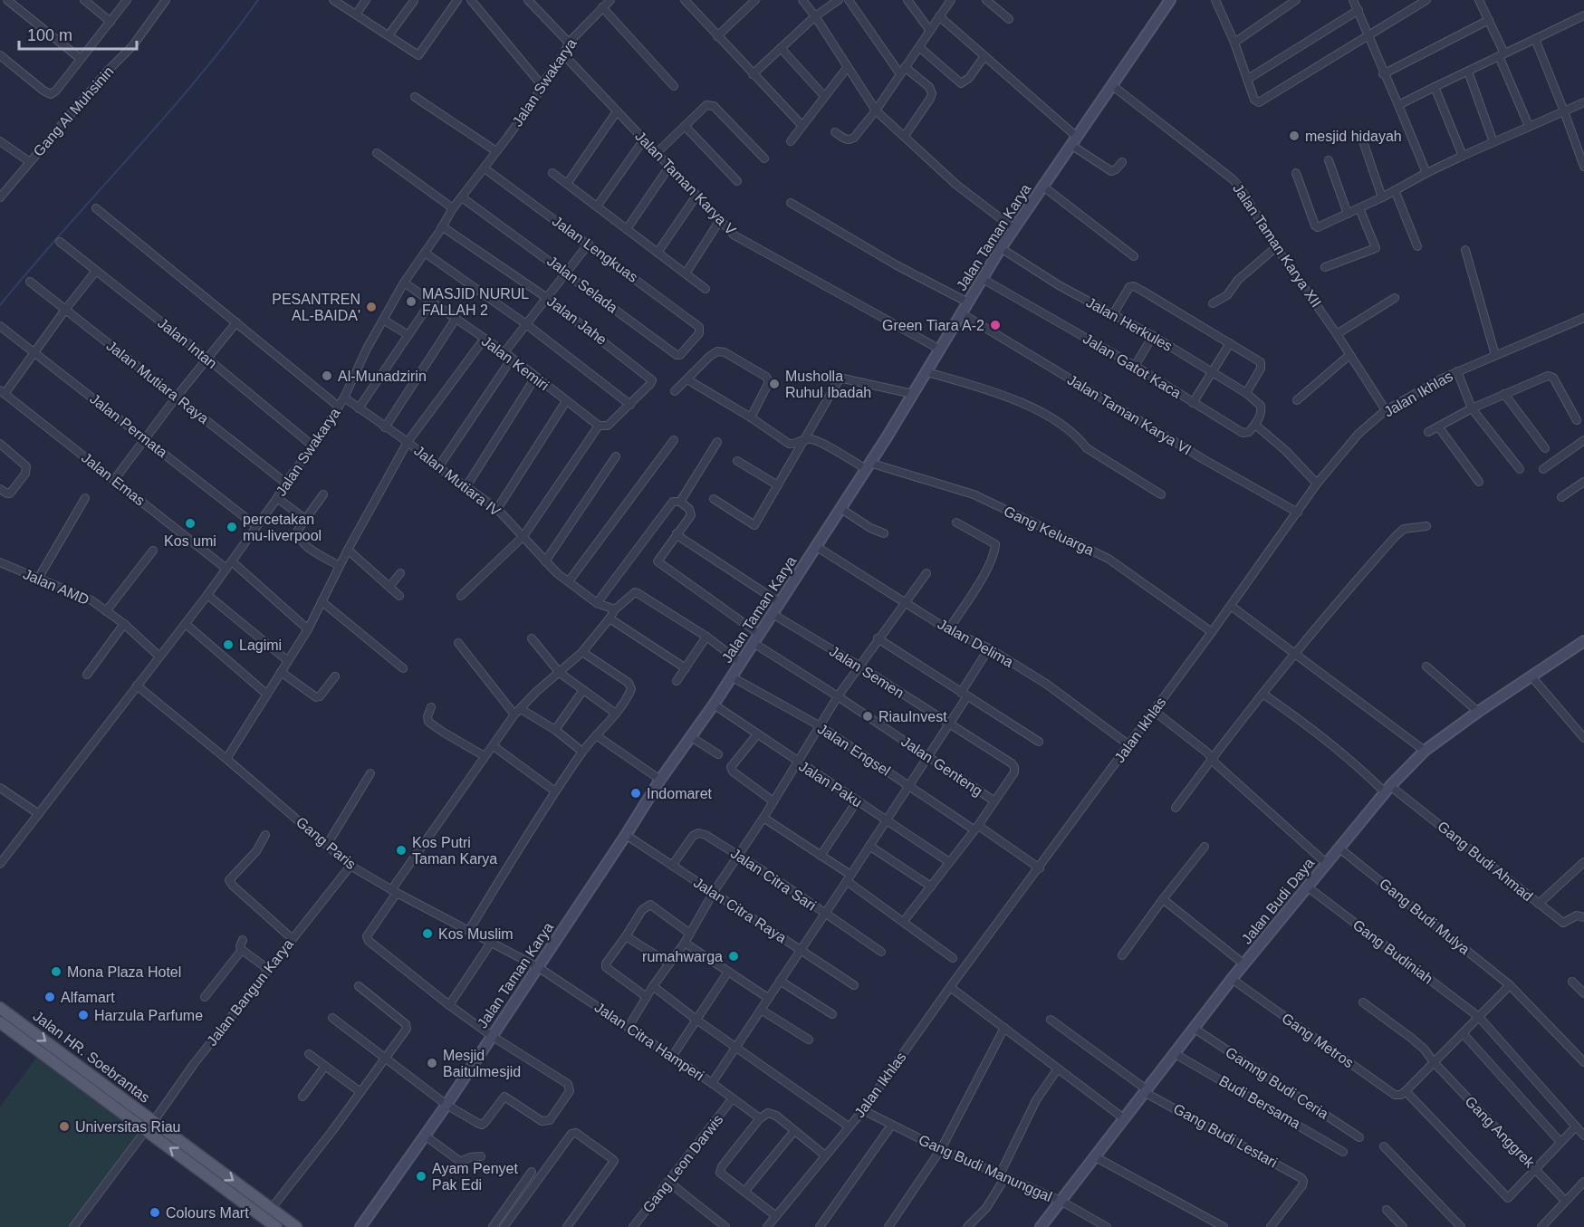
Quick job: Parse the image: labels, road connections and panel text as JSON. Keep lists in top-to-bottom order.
{
  "streets": {
    "main road": ["Jalan HR. Soebrantas"],
    "street": [
      "Jalan Swakarya",
      "Gang Al Muhsinin",
      "Jalan Taman Karya V",
      "Jalan Taman Karya",
      "Jalan Taman Karya XII",
      "Jalan Lengkuas",
      "Jalan Selada",
      "Jalan Jahe",
      "Jalan Herkules",
      "Jalan Intan",
      "Jalan Kemiri",
      "Jalan Gatot Kaca",
      "Jalan Mutiara Raya",
      "Jalan Ikhlas",
      "Jalan Taman Karya VI",
      "Jalan Permata",
      "Jalan Emas",
      "Jalan Mutiara IV",
      "Gang Keluarga",
      "Jalan AMD",
      "Jalan Delima",
      "Jalan Semen",
      "Jalan Engsel",
      "Jalan Genteng",
      "Jalan Paku",
      "Gang Paris",
      "Gang Budi Ahmad",
      "Jalan Citra Sari",
      "Jalan Budi Daya",
      "Jalan Citra Raya",
      "Gang Budi Mulya",
      "Gang Budiniah",
      "Jalan Bangun Karya",
      "Gang Metros",
      "Jalan Citra Hamperi",
      "Gamng Budi Ceria",
      "Budi Bersama",
      "Gang Anggrek",
      "Gang Budi Lestari",
      "Gang Leon Darwis",
      "Gang Budi Manunggal"
    ]
  },
  "crossings": [
    ["Jalan Swakarya", "Jalan Taman Karya V"],
    ["Jalan Swakarya", "Jalan Lengkuas"],
    ["Jalan Swakarya", "Jalan Selada"],
    ["Jalan Swakarya", "Jalan Jahe"],
    ["Jalan Swakarya", "Jalan Intan"],
    ["Jalan Swakarya", "Jalan Kemiri"],
    ["Jalan Swakarya", "Jalan Mutiara Raya"],
    ["Jalan Swakarya", "Jalan Permata"],
    ["Jalan Swakarya", "Jalan Emas"],
    ["Jalan Swakarya", "Jalan Mutiara IV"],
    ["Jalan Swakarya", "Jalan AMD"],
    ["Jalan Swakarya", "Gang Paris"],
    ["Jalan Taman Karya V", "Jalan Taman Karya"],
    ["Jalan Taman Karya", "Jalan Taman Karya XII"],
    ["Jalan Taman Karya", "Jalan Herkules"],
    ["Jalan Taman Karya", "Jalan Gatot Kaca"],
    ["Jalan Taman Karya", "Jalan Taman Karya VI"],
    ["Jalan Taman Karya", "Gang Keluarga"],
    ["Jalan Taman Karya", "Jalan Delima"],
    ["Jalan Taman Karya", "Jalan Semen"],
    ["Jalan Taman Karya", "Jalan Engsel"],
    ["Jalan Taman Karya", "Jalan Genteng"],
    ["Jalan Taman Karya", "Jalan Paku"],
    ["Jalan Taman Karya", "Gang Paris"],
    ["Jalan Taman Karya", "Jalan Citra Raya"],
    ["Jalan Taman Karya", "Jalan Citra Hamperi"],
    ["Jalan Taman Karya XII", "Jalan Ikhlas"],
    ["Jalan Lengkuas", "Jalan Selada"],
    ["Jalan Herkules", "Jalan Gatot Kaca"],
    ["Jalan Ikhlas", "Jalan Taman Karya VI"],
    ["Jalan Ikhlas", "Gang Keluarga"],
    ["Jalan Ikhlas", "Jalan Delima"],
    ["Jalan Ikhlas", "Jalan Engsel"],
    ["Jalan Ikhlas", "Gang Budi Manunggal"],
    ["Jalan Semen", "Jalan Genteng"],
    ["Gang Paris", "Jalan Bangun Karya"],
    ["Gang Paris", "Jalan Citra Hamperi"],
    ["Gang Budi Ahmad", "Jalan Budi Daya"],
    ["Jalan Citra Sari", "Jalan Citra Raya"],
    ["Jalan Budi Daya", "Gang Budi Mulya"],
    ["Jalan Budi Daya", "Gang Budiniah"],
    ["Jalan Budi Daya", "Gang Metros"],
    ["Jalan Budi Daya", "Gamng Budi Ceria"],
    ["Jalan Budi Daya", "Budi Bersama"],
    ["Jalan Budi Daya", "Gang Budi Lestari"],
    ["Jalan Budi Daya", "Gang Budi Manunggal"],
    ["Jalan Bangun Karya", "Jalan HR. Soebrantas"],
    ["Jalan Citra Hamperi", "Gang Leon Darwis"]
  ],
  "places": [
    "mesjid hidayah",
    "MASJID NURUL FALLAH 2",
    "PESANTREN AL-BAIDA'",
    "Green Tiara A-2",
    "Al-Munadzirin",
    "Musholla Ruhul Ibadah",
    "Kos umi",
    "percetakan mu-liverpool",
    "Lagimi",
    "RiauInvest",
    "Indomaret",
    "Kos Putri Taman Karya",
    "Kos Muslim",
    "rumahwarga",
    "Mona Plaza Hotel",
    "Alfamart",
    "Harzula Parfume",
    "Mesjid Baitulmesjid",
    "Universitas Riau",
    "Ayam Penyet Pak Edi",
    "Colours Mart"
  ],
  "scale_bar": "100 m"
}
